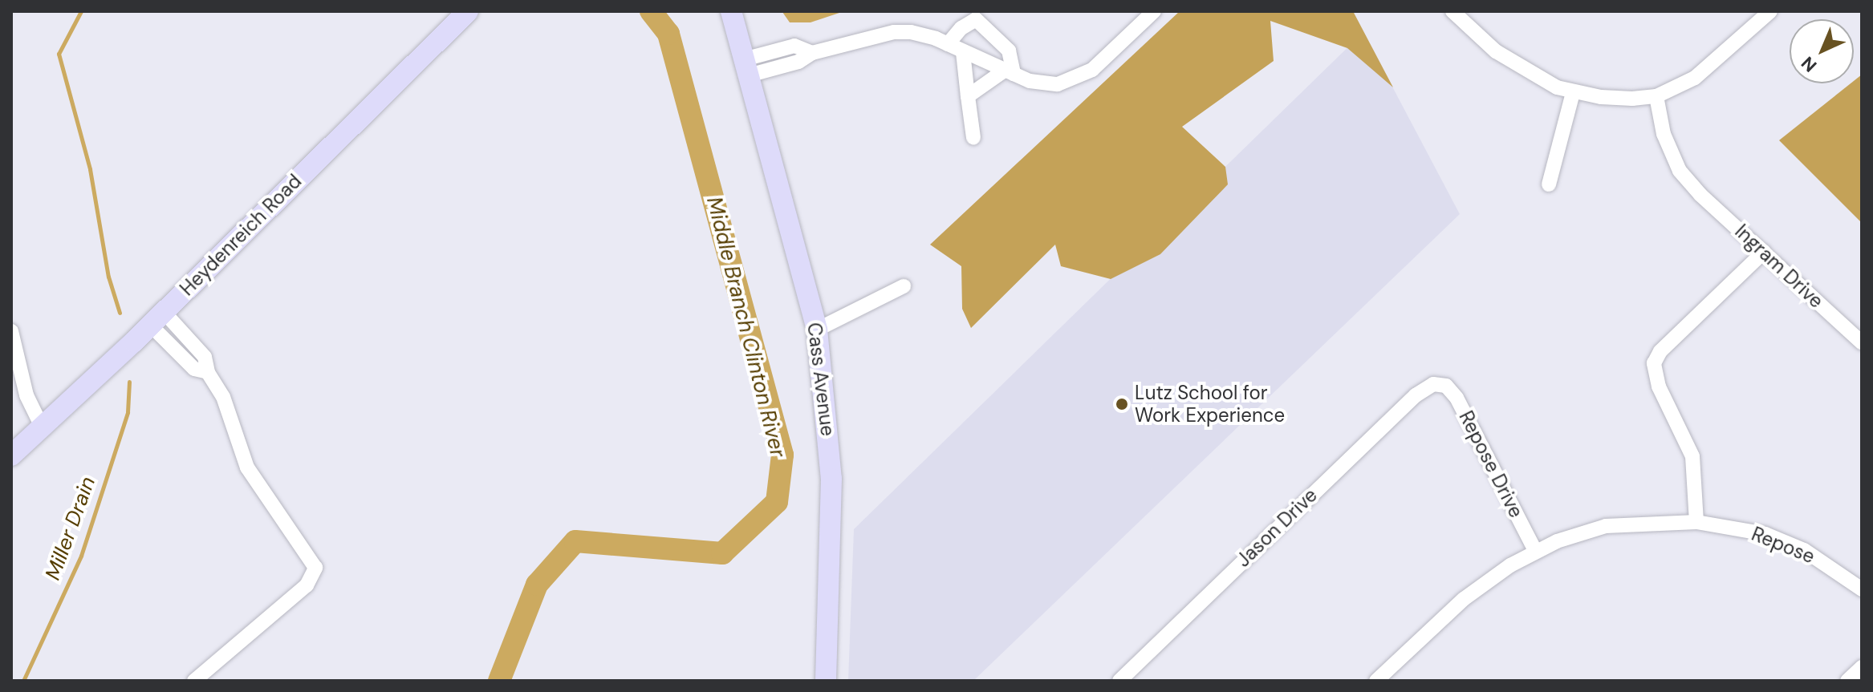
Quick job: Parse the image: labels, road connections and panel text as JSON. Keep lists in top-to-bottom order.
{
  "streets": {
    "main road": ["Heydenreich Road", "Cass Avenue"],
    "street": [
      "Ingram Drive",
      "Repose Drive",
      "Jason Drive",
      "Repose"
    ]
  },
  "crossings": [
    ["Repose Drive", "Jason Drive"],
    ["Repose Drive", "Repose"]
  ],
  "water": ["Middle Branch Clinton River", "Miller Drain"],
  "places": ["Lutz School for Work Experience"],
  "north": "bottom left"
}
